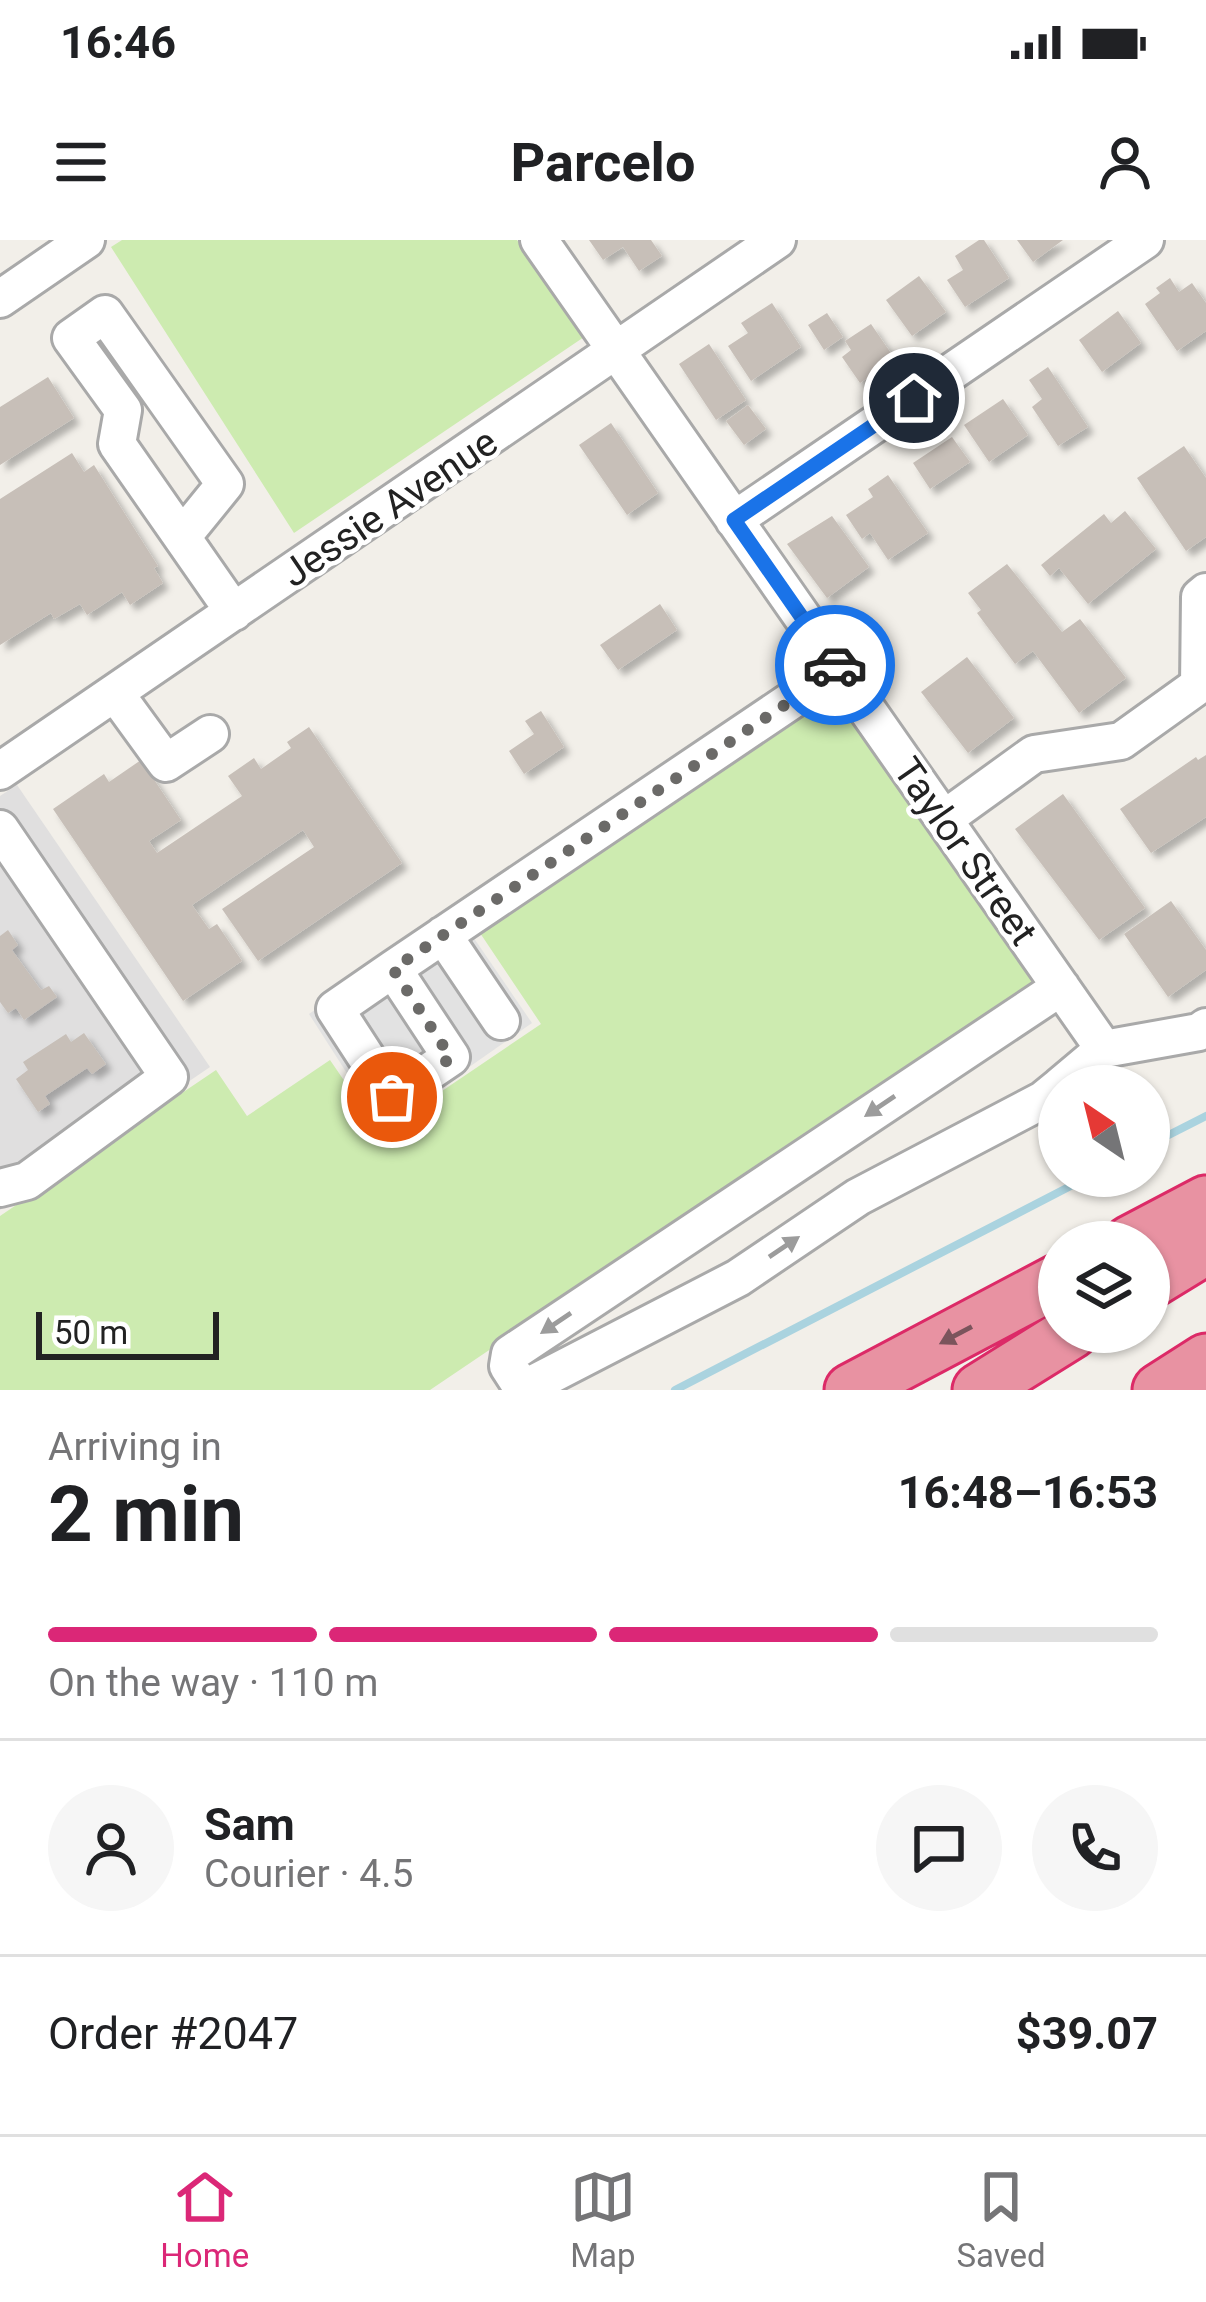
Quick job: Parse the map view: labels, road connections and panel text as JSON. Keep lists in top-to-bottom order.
{
  "streets": {
    "street": ["Jessie Avenue", "Taylor Street"]
  },
  "crossings": [
    ["Jessie Avenue", "Taylor Street"]
  ],
  "scale_bar": "50 m",
  "north": "top left",
  "page": {
    "status": "16:46",
    "header": "Parcelo",
    "scale": "50 m",
    "heading": ["2 min", "Arriving in", "16:48–16:53"],
    "panel": [
      "Sam",
      "Courier · 4.5",
      "Order #2047",
      "$39.07"
    ],
    "bar": "On the way · 110 m",
    "tabs": ["Home", "Map", "Saved"]
  }
}
